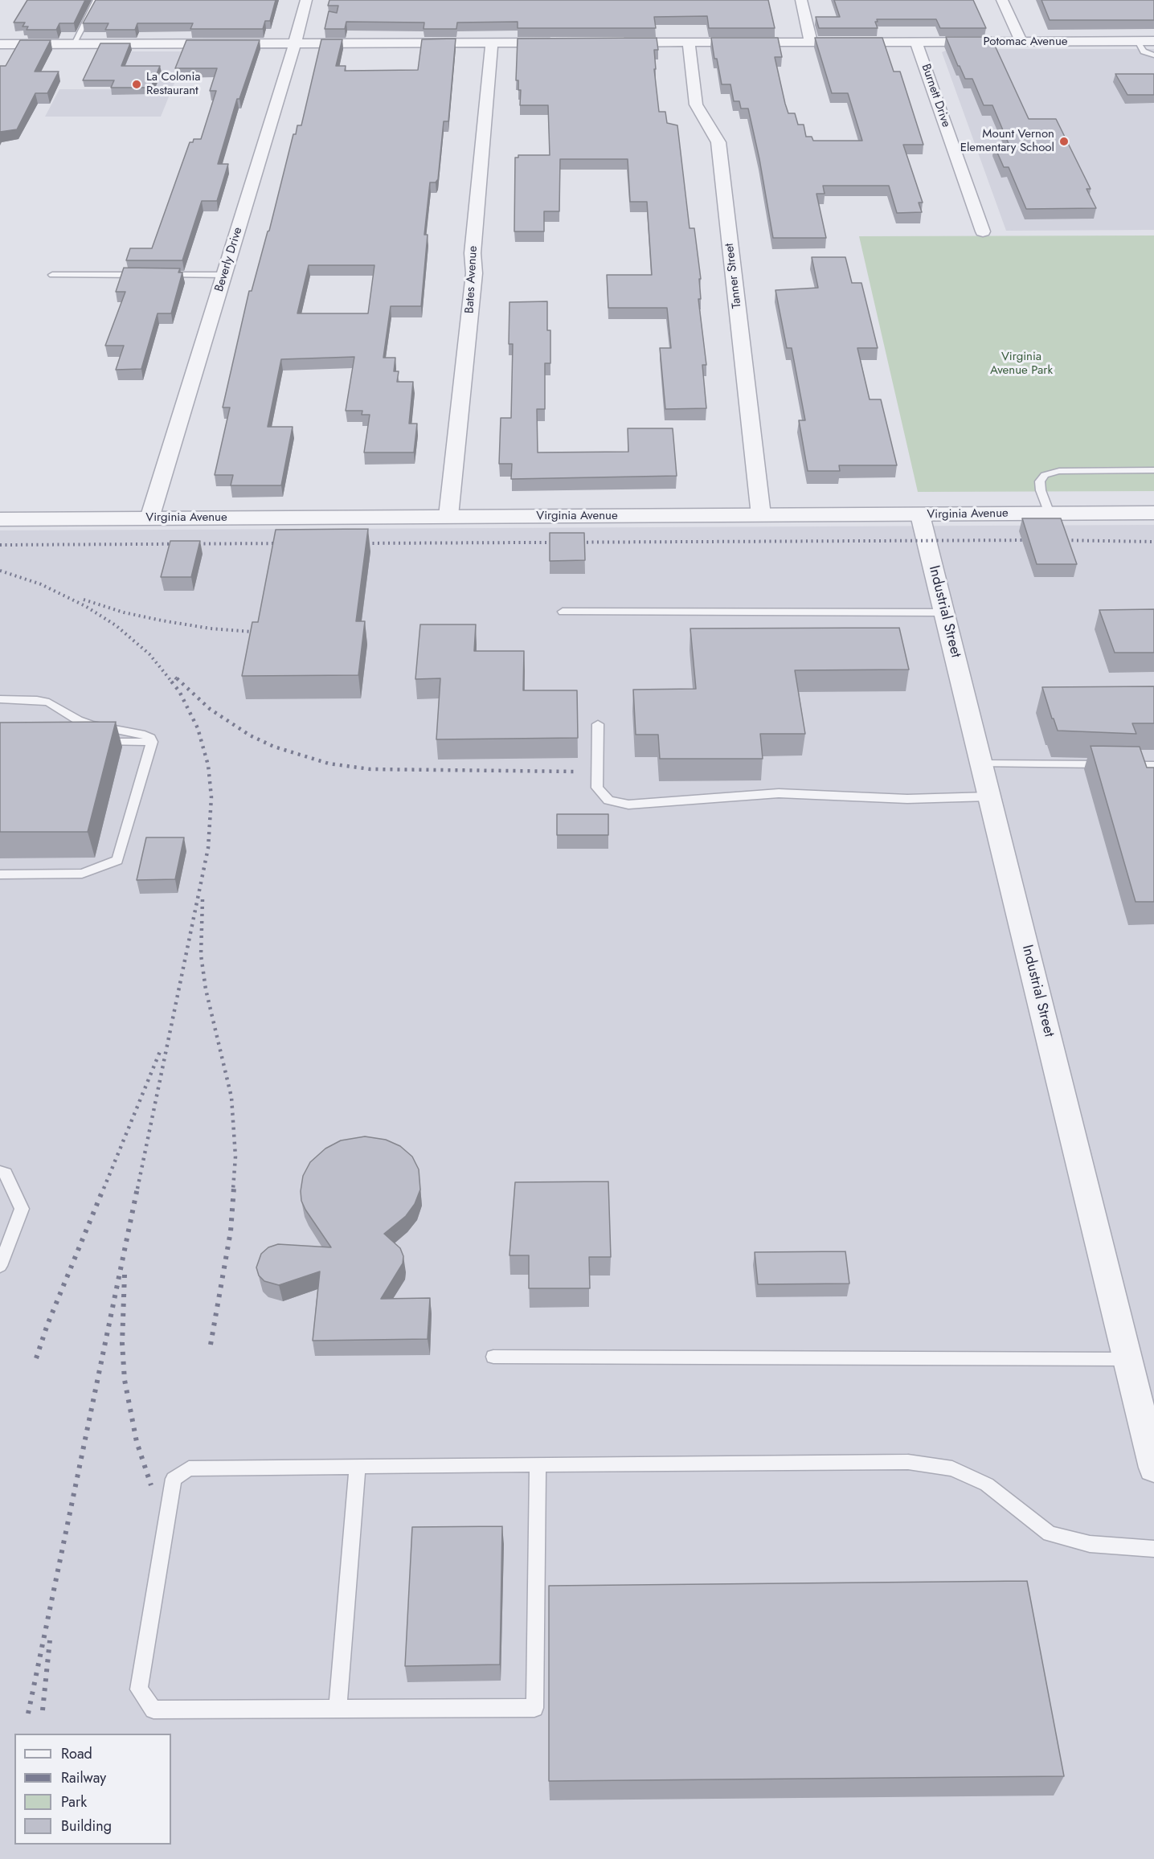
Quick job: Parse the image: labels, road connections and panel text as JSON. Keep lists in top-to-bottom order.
{
  "streets": {
    "street": [
      "Potomac Avenue",
      "Burnett Drive",
      "Beverly Drive",
      "Tanner Street",
      "Bates Avenue",
      "Virginia Avenue",
      "Industrial Street"
    ]
  },
  "crossings": [
    ["Potomac Avenue", "Burnett Drive"],
    ["Potomac Avenue", "Tanner Street"],
    ["Beverly Drive", "Virginia Avenue"],
    ["Tanner Street", "Virginia Avenue"],
    ["Bates Avenue", "Virginia Avenue"],
    ["Virginia Avenue", "Industrial Street"]
  ],
  "parks": ["Virginia Avenue Park"],
  "places": ["La Colonia Restaurant", "Mount Vernon Elementary School"],
  "legend": [
    "Road",
    "Railway",
    "Park",
    "Building"
  ]
}
